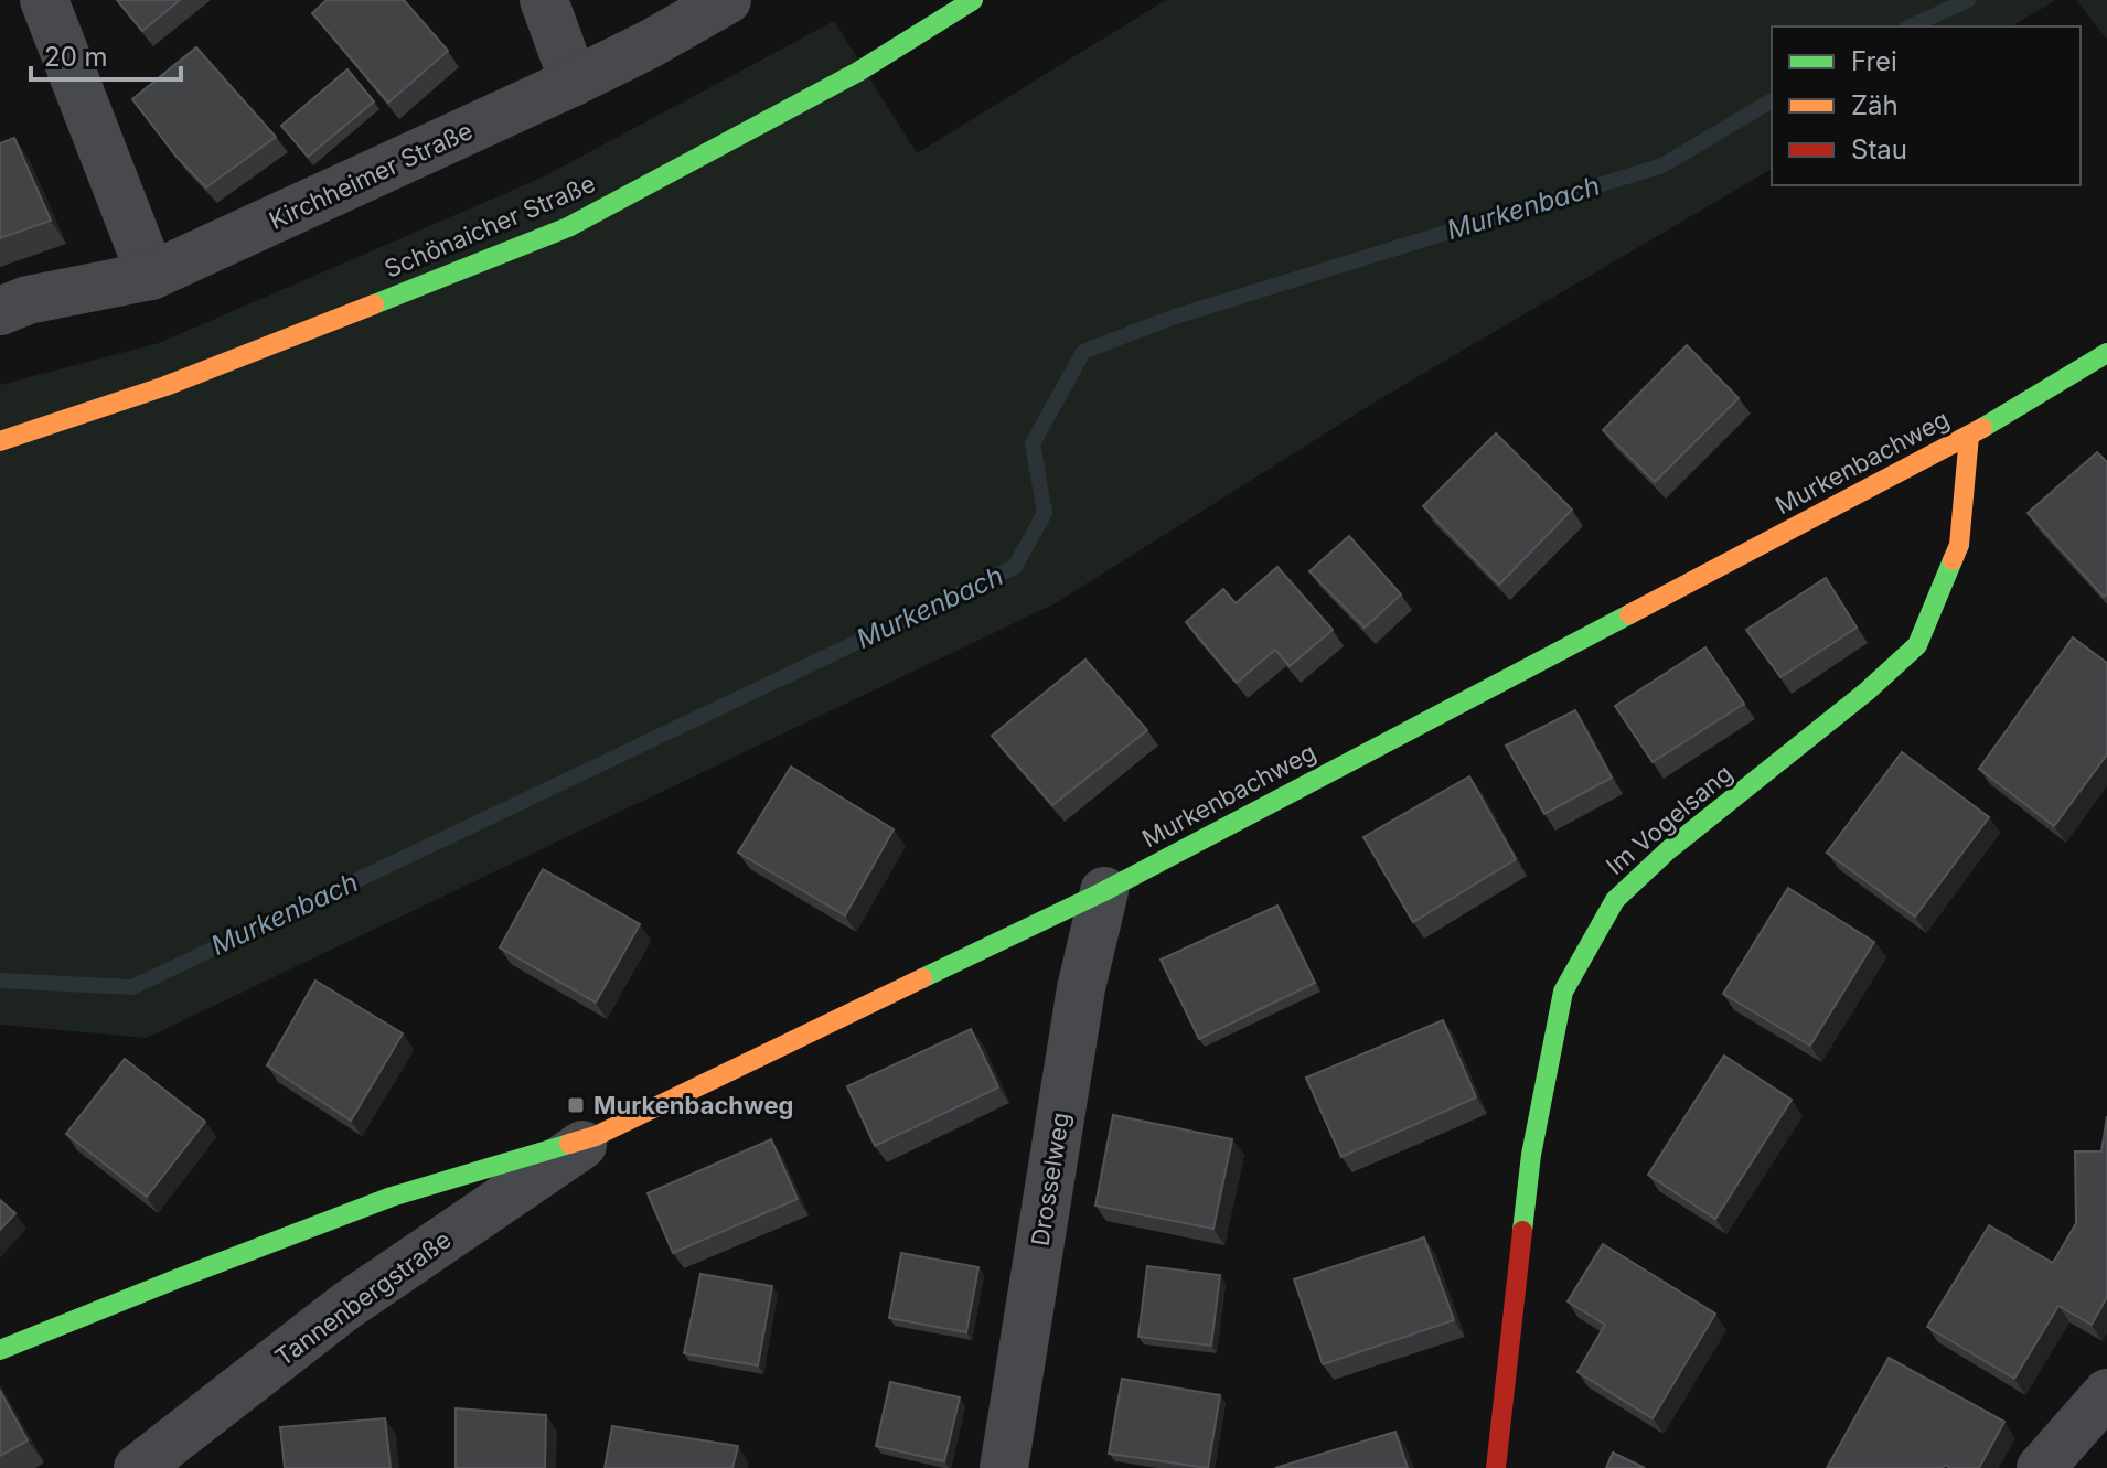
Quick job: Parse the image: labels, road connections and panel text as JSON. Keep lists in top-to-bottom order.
{
  "streets": {
    "street": [
      "Kirchheimer Straße",
      "Schönaicher Straße",
      "Murkenbachweg",
      "Im Vogelsang",
      "Drosselweg",
      "Tannenbergstraße"
    ]
  },
  "crossings": [
    ["Murkenbachweg", "Im Vogelsang"],
    ["Murkenbachweg", "Drosselweg"],
    ["Murkenbachweg", "Tannenbergstraße"]
  ],
  "water": ["Murkenbach"],
  "places": {
    "transit": ["Murkenbachweg"]
  },
  "legend": ["Frei", "Zäh", "Stau"],
  "scale_bar": "20 m"
}
